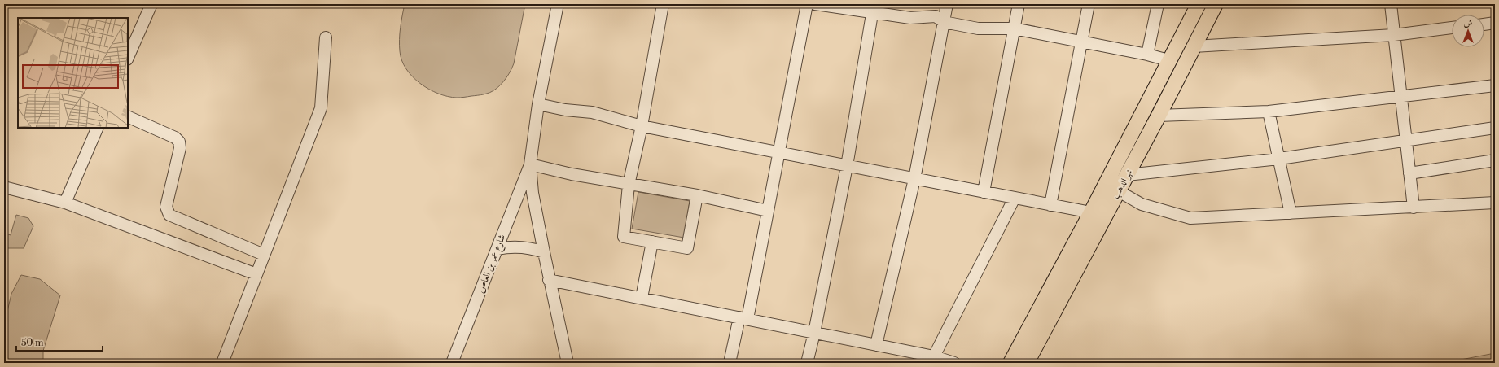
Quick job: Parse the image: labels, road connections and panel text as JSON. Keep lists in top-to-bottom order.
{
  "streets": {
    "main road": ["نهر الدهب"],
    "street": ["شارع عمر بن العاص"]
  },
  "scale_bar": "50 m",
  "north": "top"
}
